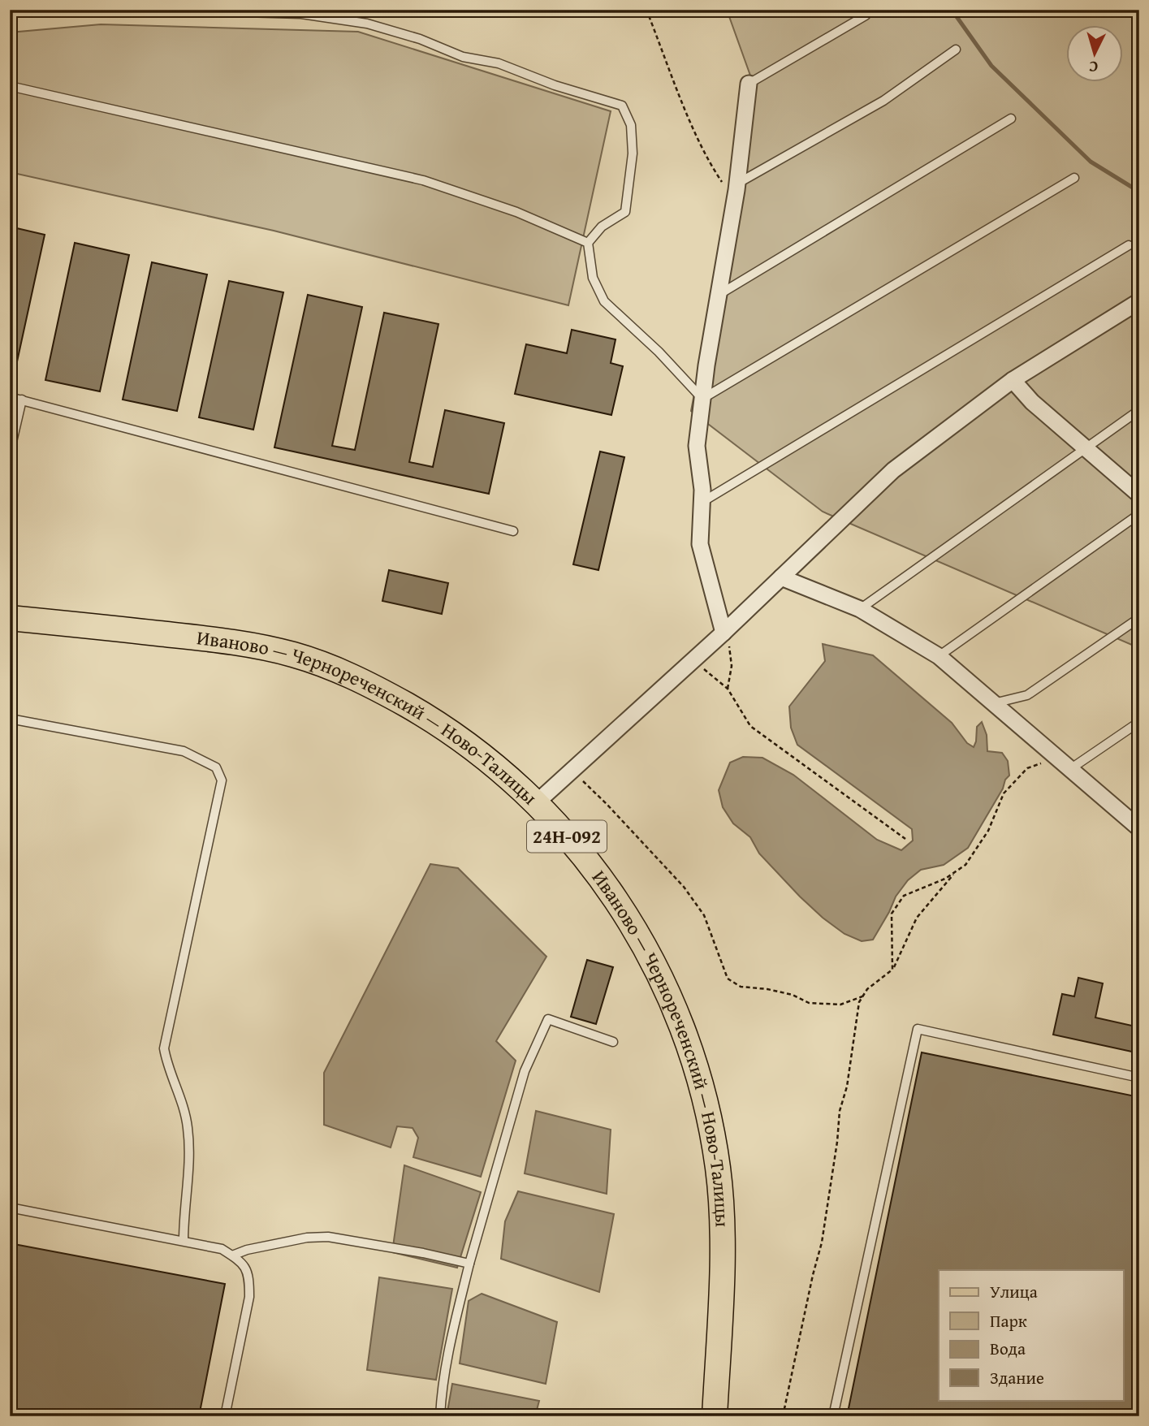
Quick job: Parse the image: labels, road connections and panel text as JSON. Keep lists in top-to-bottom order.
{
  "streets": {
    "main road": ["Иваново — Чернореченский — Ново-Талицы", "24Н-092"]
  },
  "legend": [
    "Улица",
    "Парк",
    "Вода",
    "Здание"
  ],
  "north": "bottom"
}
